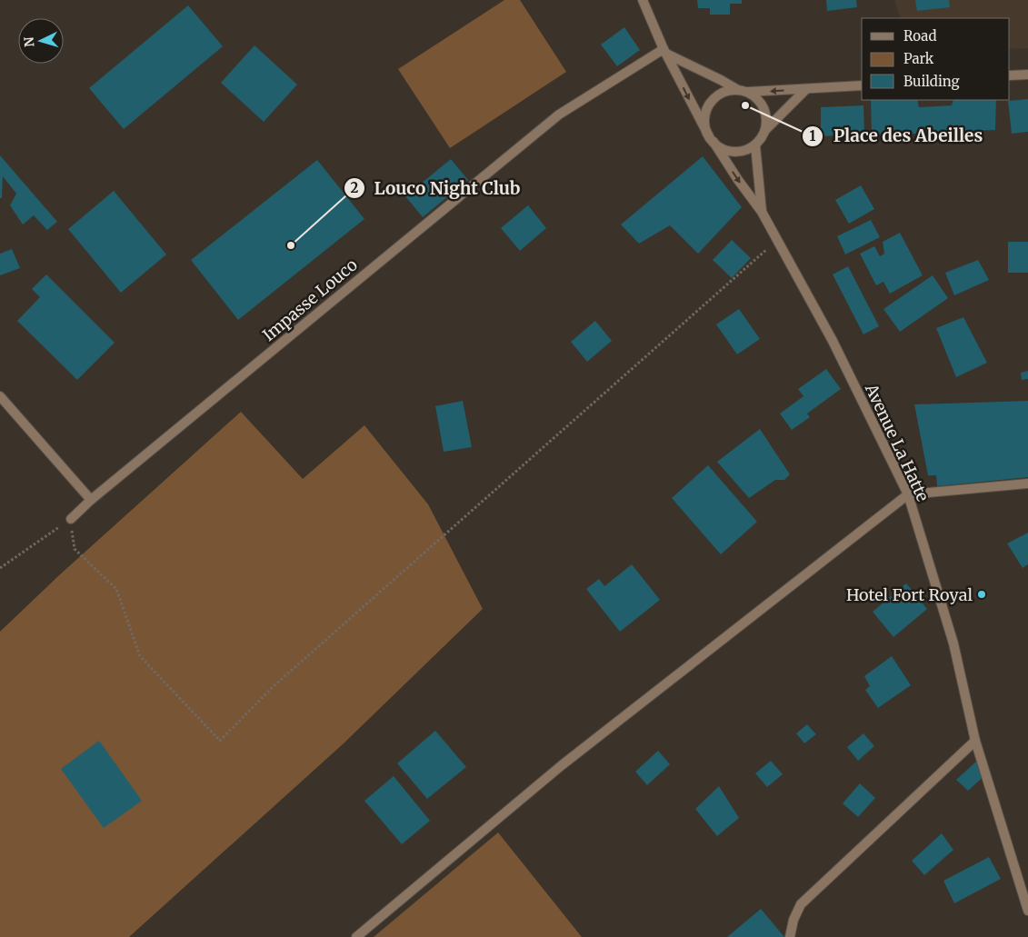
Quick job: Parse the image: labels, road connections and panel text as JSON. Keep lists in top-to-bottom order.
{
  "streets": {
    "street": ["Impasse Louco", "Avenue La Hatte"]
  },
  "crossings": [
    ["Impasse Louco", "Avenue La Hatte"]
  ],
  "places": ["Place des Abeilles", "Louco Night Club", "Hotel Fort Royal"],
  "legend": ["Road", "Park", "Building"],
  "north": "left"
}
